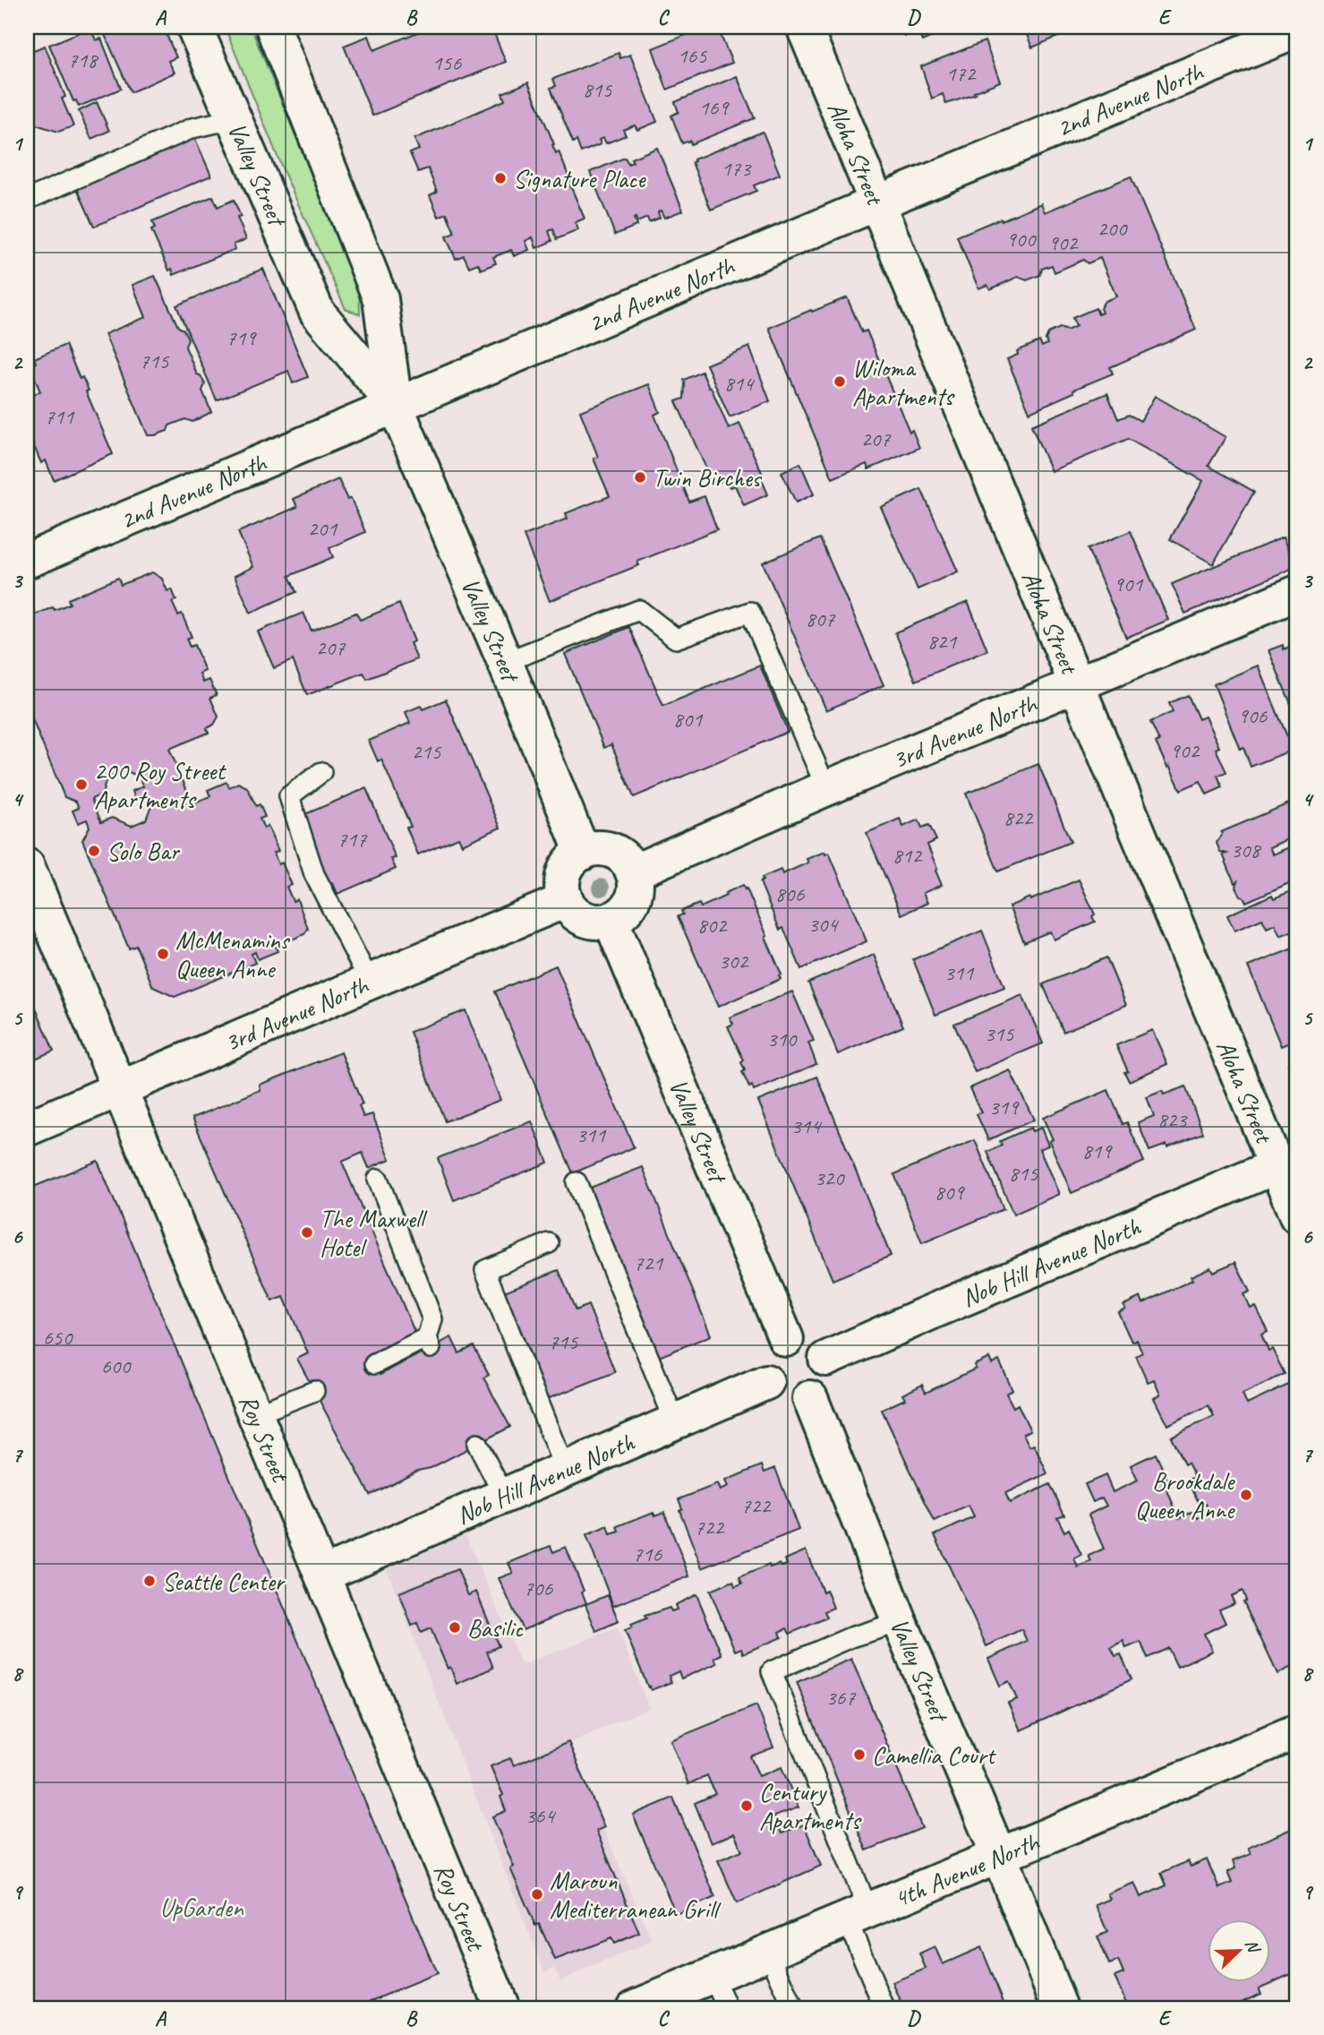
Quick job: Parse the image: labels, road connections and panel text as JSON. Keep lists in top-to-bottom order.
{
  "streets": {
    "street": [
      "2nd Avenue North",
      "Aloha Street",
      "Valley Street",
      "3rd Avenue North",
      "Nob Hill Avenue North",
      "Roy Street",
      "4th Avenue North"
    ]
  },
  "crossings": [
    ["2nd Avenue North", "Aloha Street"],
    ["2nd Avenue North", "Valley Street"],
    ["Aloha Street", "3rd Avenue North"],
    ["Aloha Street", "Nob Hill Avenue North"],
    ["Valley Street", "3rd Avenue North"],
    ["Valley Street", "Nob Hill Avenue North"],
    ["Valley Street", "4th Avenue North"],
    ["3rd Avenue North", "Roy Street"],
    ["Nob Hill Avenue North", "Roy Street"]
  ],
  "parks": ["UpGarden"],
  "places": [
    "Signature Place",
    "Wiloma Apartments",
    "Twin Birches",
    "200 Roy Street Apartments",
    "Solo Bar",
    "McMenamins Queen Anne",
    "The Maxwell Hotel",
    "Brookdale Queen Anne",
    "Seattle Center",
    "Basilic",
    "Camellia Court",
    "Century Apartments",
    "Maroun Mediterranean Grill"
  ],
  "house_numbers": [
    "165",
    "718",
    "156",
    "172",
    "815",
    "169",
    "173",
    "200",
    "900",
    "902",
    "719",
    "715",
    "814",
    "711",
    "207",
    "201",
    "901",
    "807",
    "821",
    "207",
    "906",
    "801",
    "902",
    "215",
    "822",
    "717",
    "308",
    "812",
    "806",
    "304",
    "802",
    "302",
    "311",
    "315",
    "310",
    "319",
    "823",
    "314",
    "311",
    "819",
    "815",
    "320",
    "809",
    "721",
    "650",
    "715",
    "600",
    "722",
    "722",
    "716",
    "706",
    "367",
    "364"
  ],
  "north": "top right",
  "grid": {
    "columns": [
      "A",
      "B",
      "C",
      "D",
      "E"
    ],
    "rows": [
      "1",
      "2",
      "3",
      "4",
      "5",
      "6",
      "7",
      "8",
      "9"
    ]
  }
}
